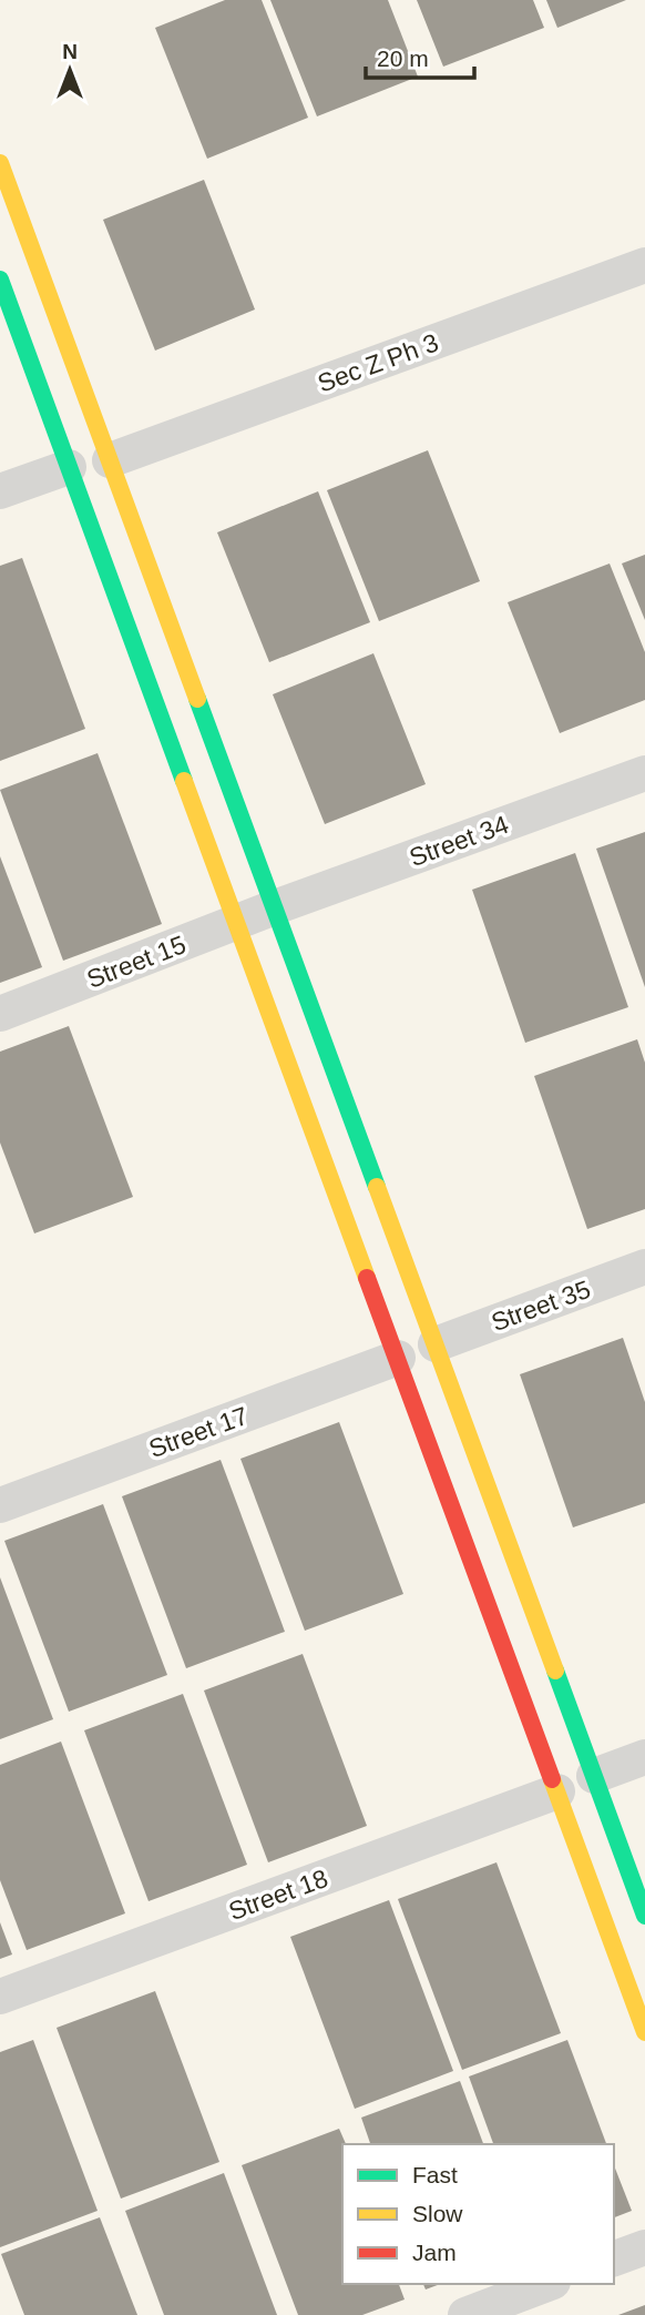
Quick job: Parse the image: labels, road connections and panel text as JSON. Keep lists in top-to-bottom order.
{
  "streets": {
    "street": [
      "Sec Z Ph 3",
      "Street 34",
      "Street 15",
      "Street 35",
      "Street 17",
      "Street 18"
    ]
  },
  "crossings": [
    ["Street 34", "Street 15"]
  ],
  "legend": ["Fast", "Slow", "Jam"],
  "scale_bar": "20 m",
  "north": "top"
}
